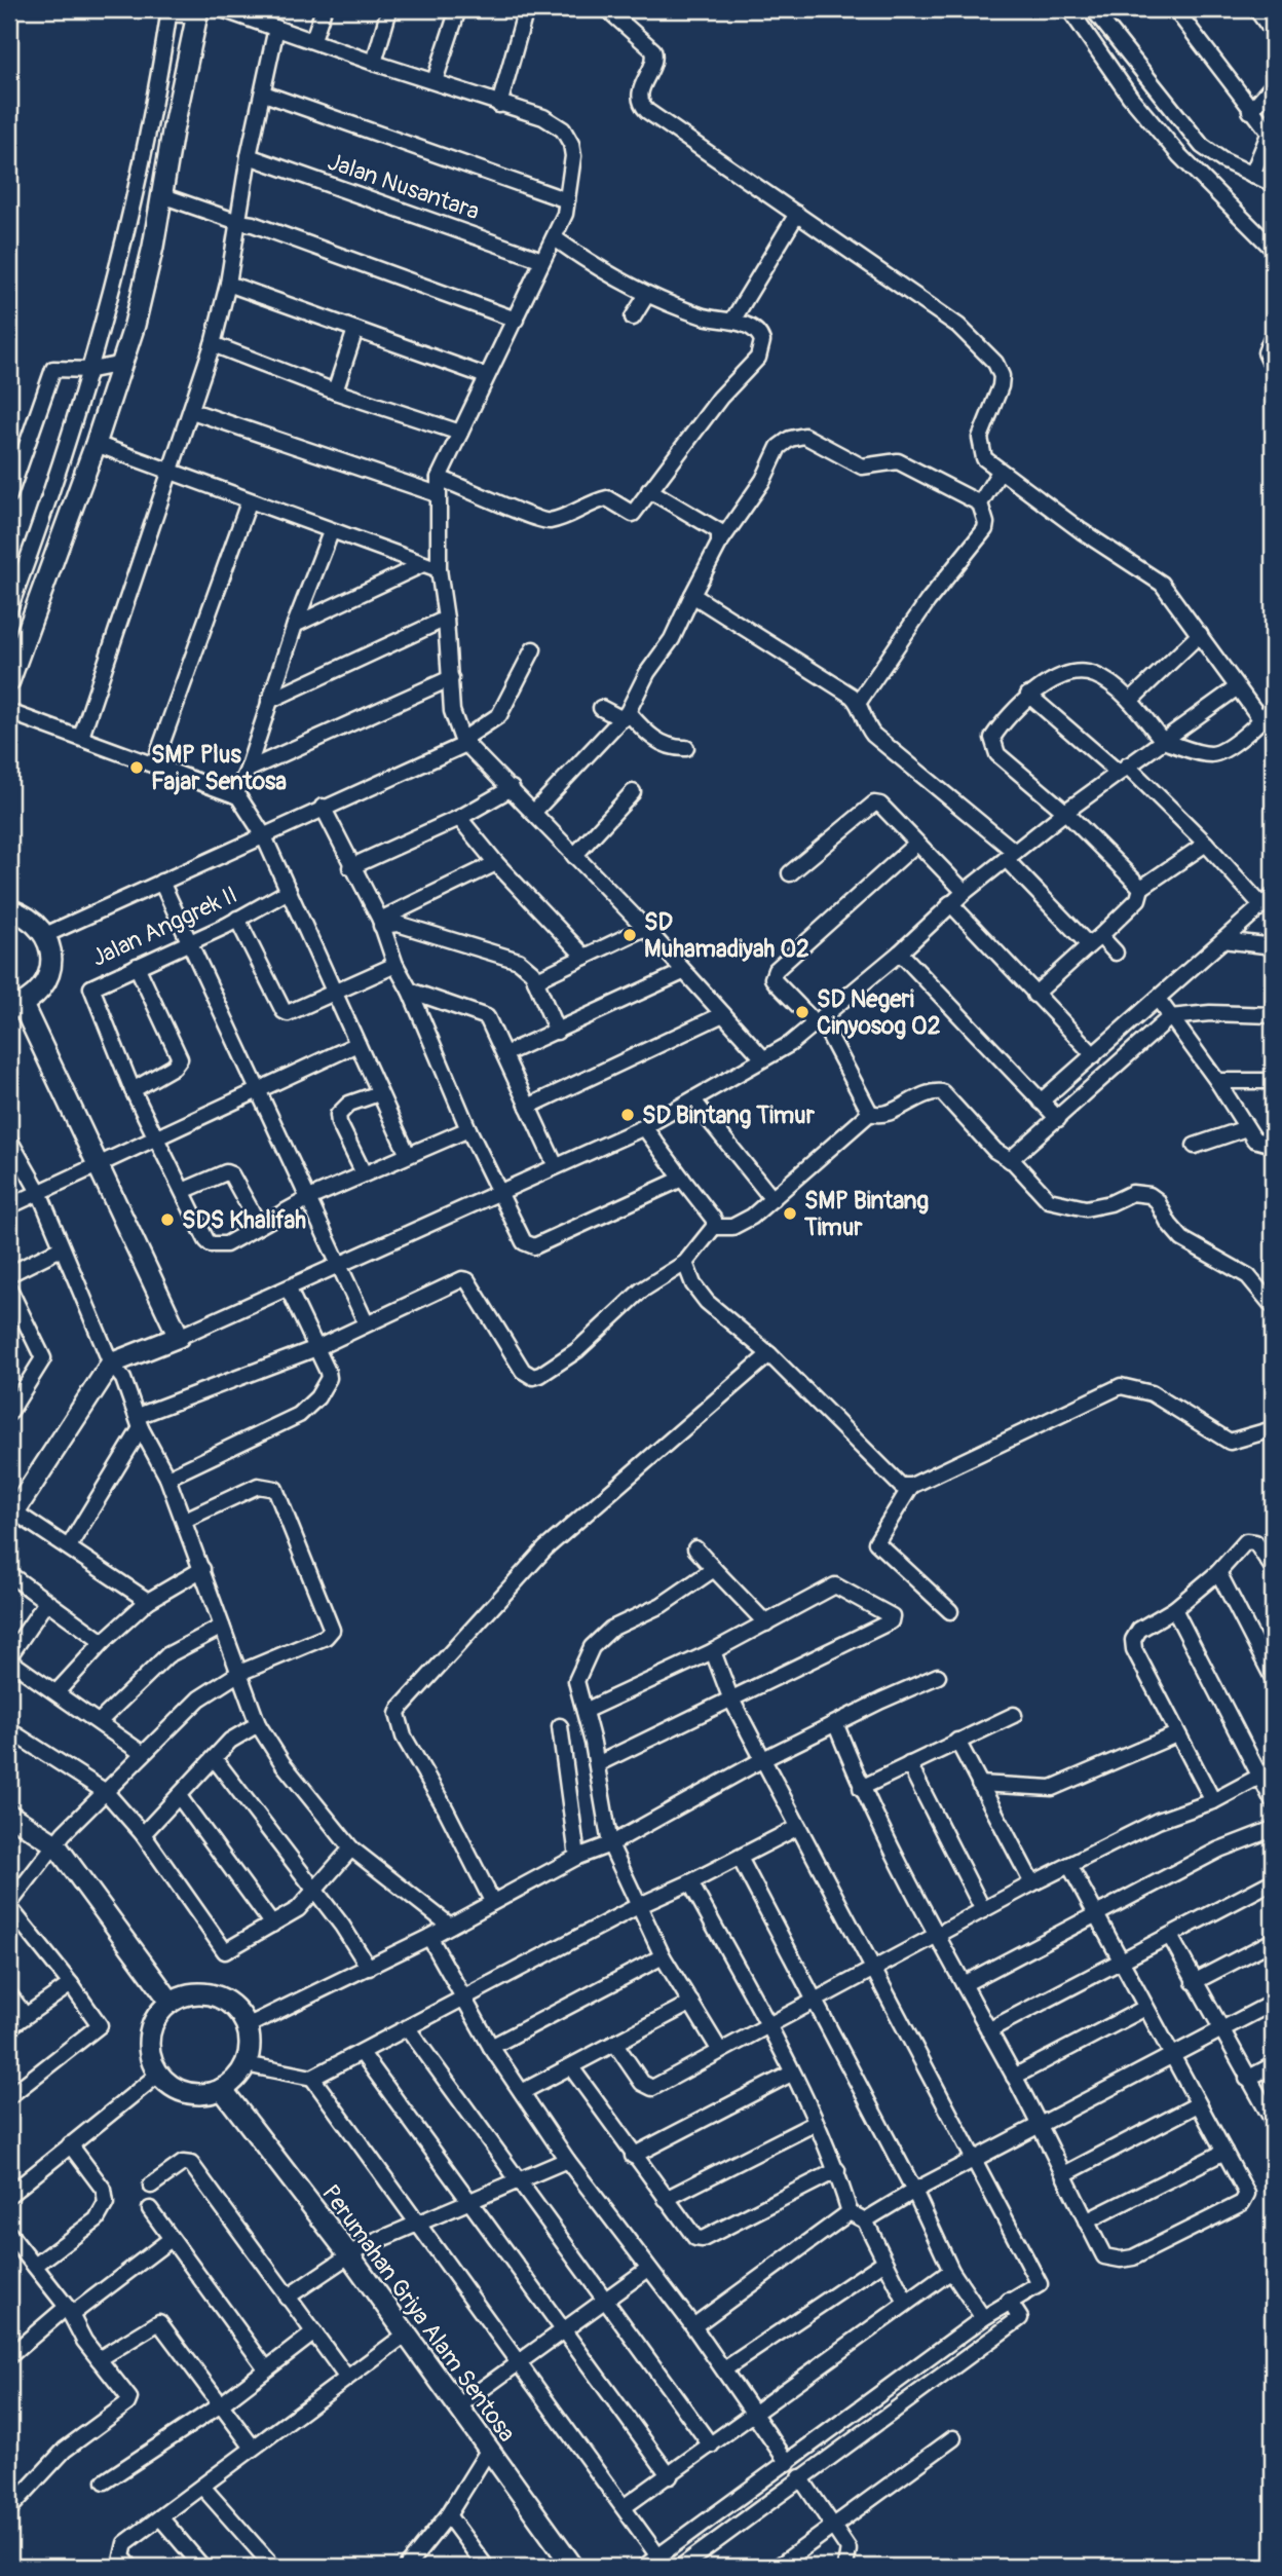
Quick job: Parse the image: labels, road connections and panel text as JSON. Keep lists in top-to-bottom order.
{
  "streets": {
    "street": ["Jalan Nusantara", "Jalan Anggrek II", "Perumahan Griya Alam Sentosa"]
  },
  "places": [
    "SMP Plus Fajar Sentosa",
    "SD Muhamadiyah 02",
    "SD Negeri Cinyosog 02",
    "SD Bintang Timur",
    "SMP Bintang Timur",
    "SDS Khalifah"
  ]
}
